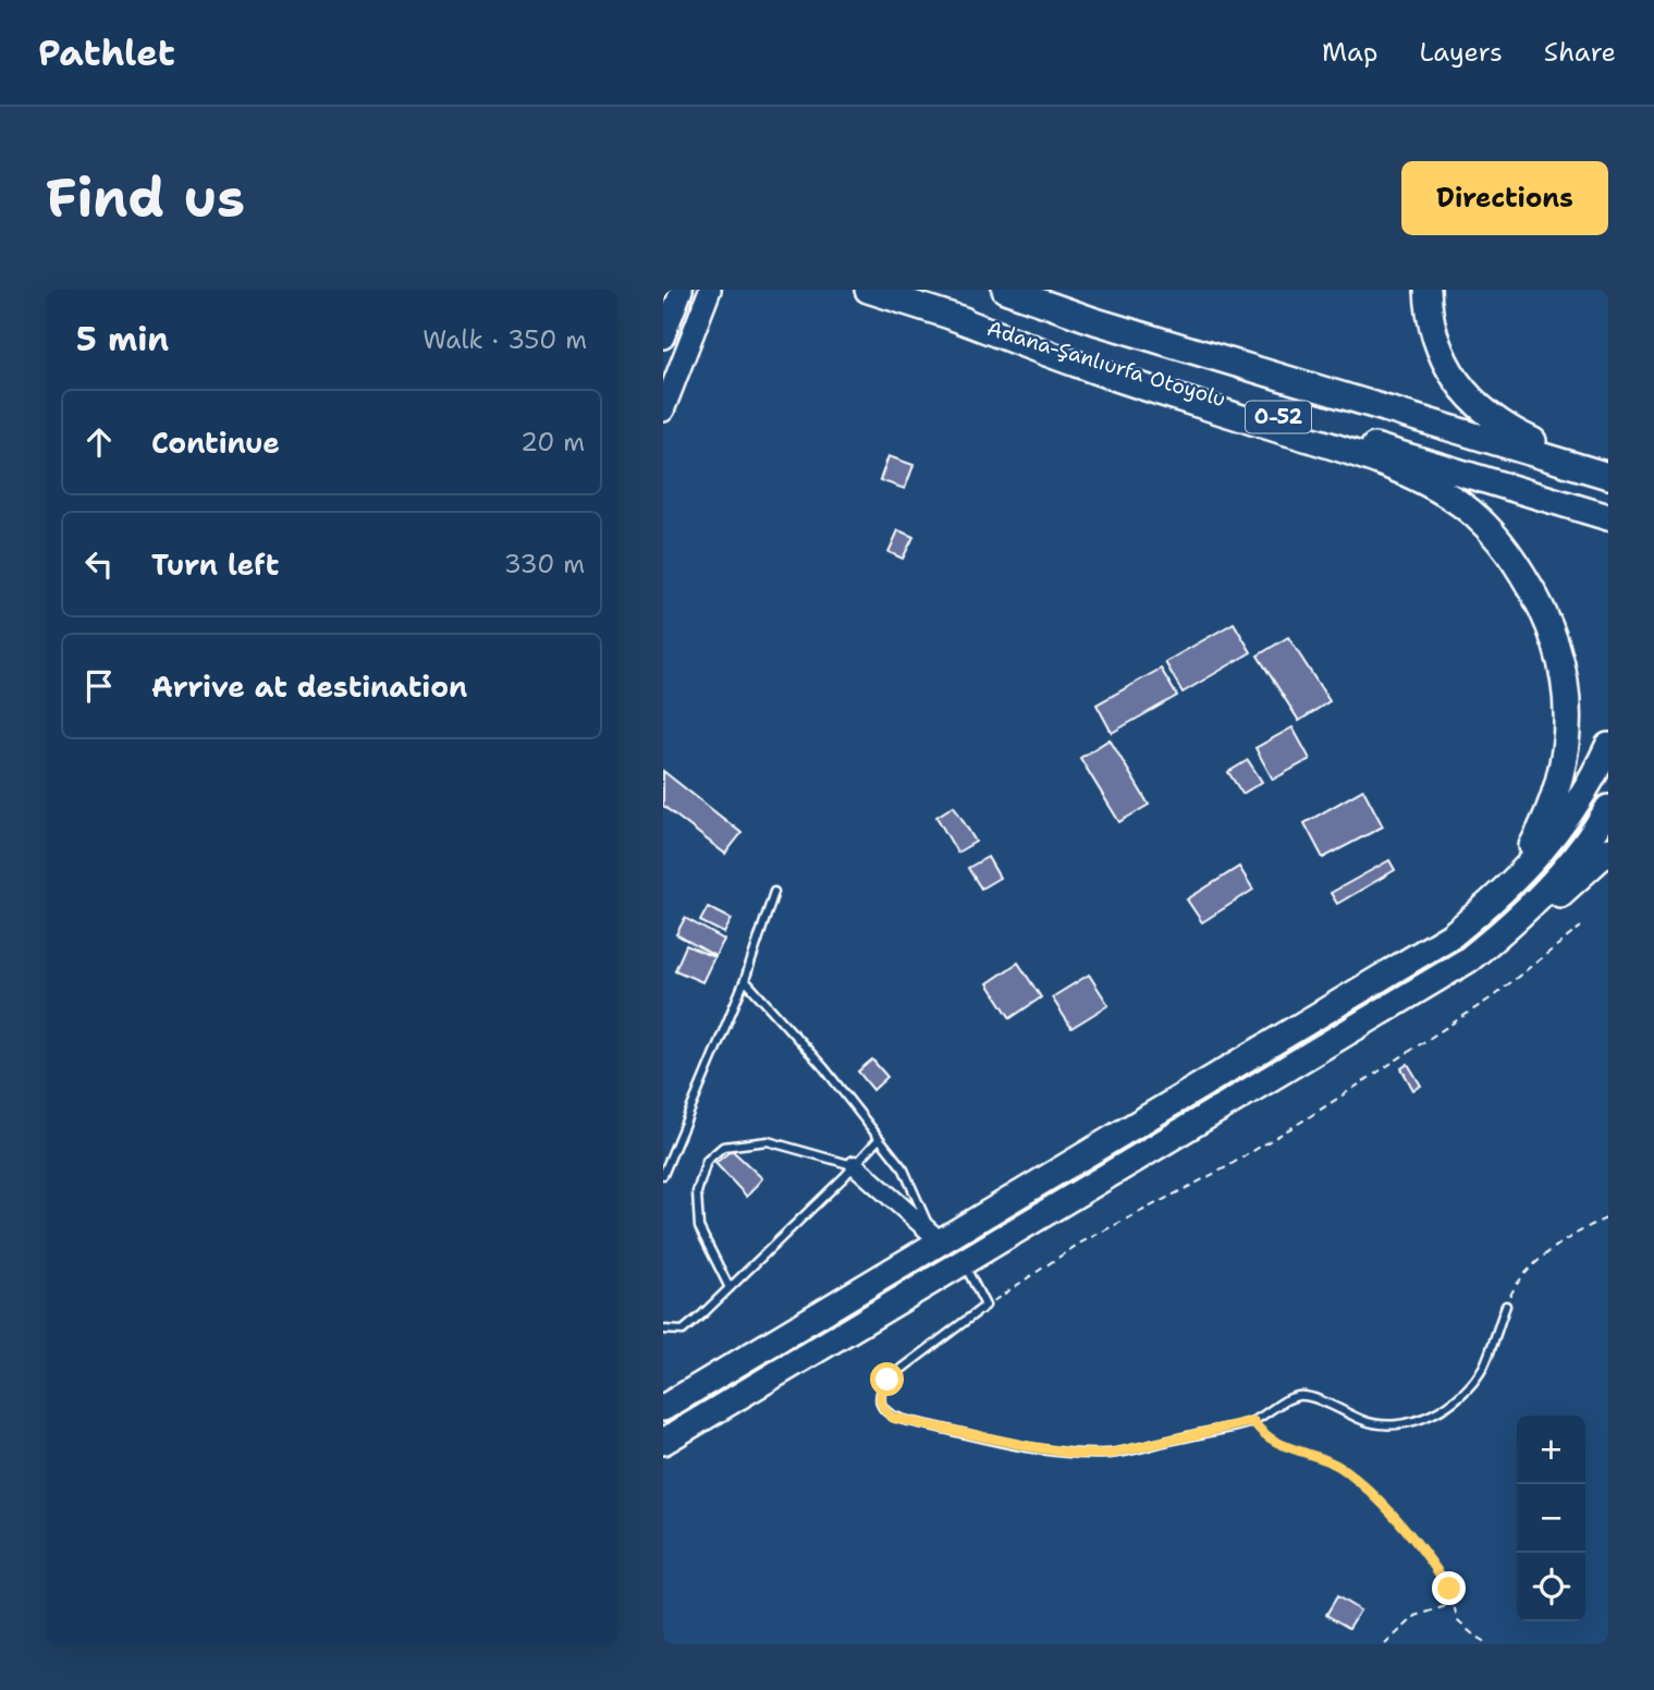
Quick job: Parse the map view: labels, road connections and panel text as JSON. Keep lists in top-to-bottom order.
{
  "streets": {
    "highway": ["Adana-Şanlıurfa Otoyolu", "O-52"]
  },
  "page": {
    "header": "Pathlet",
    "nav": ["Map", "Layers", "Share"],
    "buttons": "Directions",
    "title": "Find us",
    "heading": ["5 min", "Walk · 350 m"],
    "list": [
      ["Continue", "20 m"],
      ["Turn left", "330 m"],
      "Arrive at destination"
    ],
    "map_buttons": ["+", "−"]
  }
}
